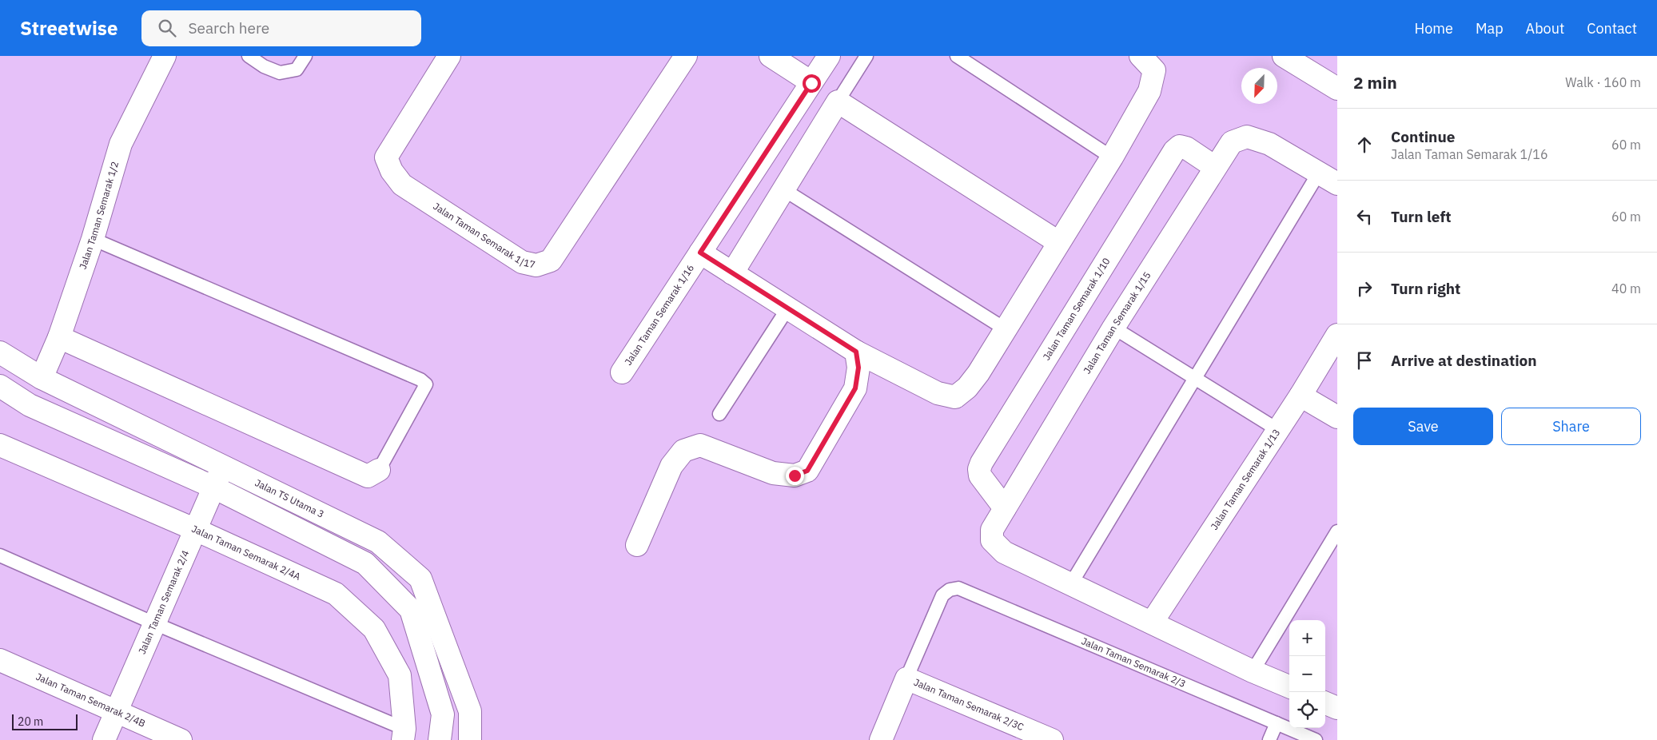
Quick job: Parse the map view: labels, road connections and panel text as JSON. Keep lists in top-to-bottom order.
{
  "streets": {
    "street": [
      "Jalan Taman Semarak 1/2",
      "Jalan Taman Semarak 1/17",
      "Jalan Taman Semarak 1/10",
      "Jalan Taman Semarak 1/16",
      "Jalan Taman Semarak 1/15",
      "Jalan Taman Semarak 1/13",
      "Jalan TS Utama 3",
      "Jalan Taman Semarak 2/4A",
      "Jalan Taman Semarak 2/4",
      "Jalan Taman Semarak 2/4B",
      "Jalan Taman Semarak 2/3C"
    ],
    "lane": ["Jalan Taman Semarak 2/3"]
  },
  "crossings": [
    ["Jalan Taman Semarak 1/2", "Jalan TS Utama 3"],
    ["Jalan Taman Semarak 1/10", "Jalan Taman Semarak 1/15"],
    ["Jalan TS Utama 3", "Jalan Taman Semarak 2/4"],
    ["Jalan Taman Semarak 2/4A", "Jalan Taman Semarak 2/4"],
    ["Jalan Taman Semarak 2/4", "Jalan Taman Semarak 2/4B"],
    ["Jalan Taman Semarak 2/3", "Jalan Taman Semarak 2/3C"]
  ],
  "scale_bar": "20 m",
  "north": "bottom left",
  "page": {
    "header": "Streetwise",
    "search": "Search here",
    "nav": [
      "Home",
      "Map",
      "About",
      "Contact"
    ],
    "heading": ["2 min", "Walk · 160 m"],
    "list": [
      ["Continue", "Jalan Taman Semarak 1/16", "60 m"],
      ["Turn left", "60 m"],
      ["Turn right", "40 m"],
      "Arrive at destination"
    ],
    "buttons": ["Save", "Share"],
    "map_buttons": ["+", "−"],
    "scale": "20 m"
  }
}
